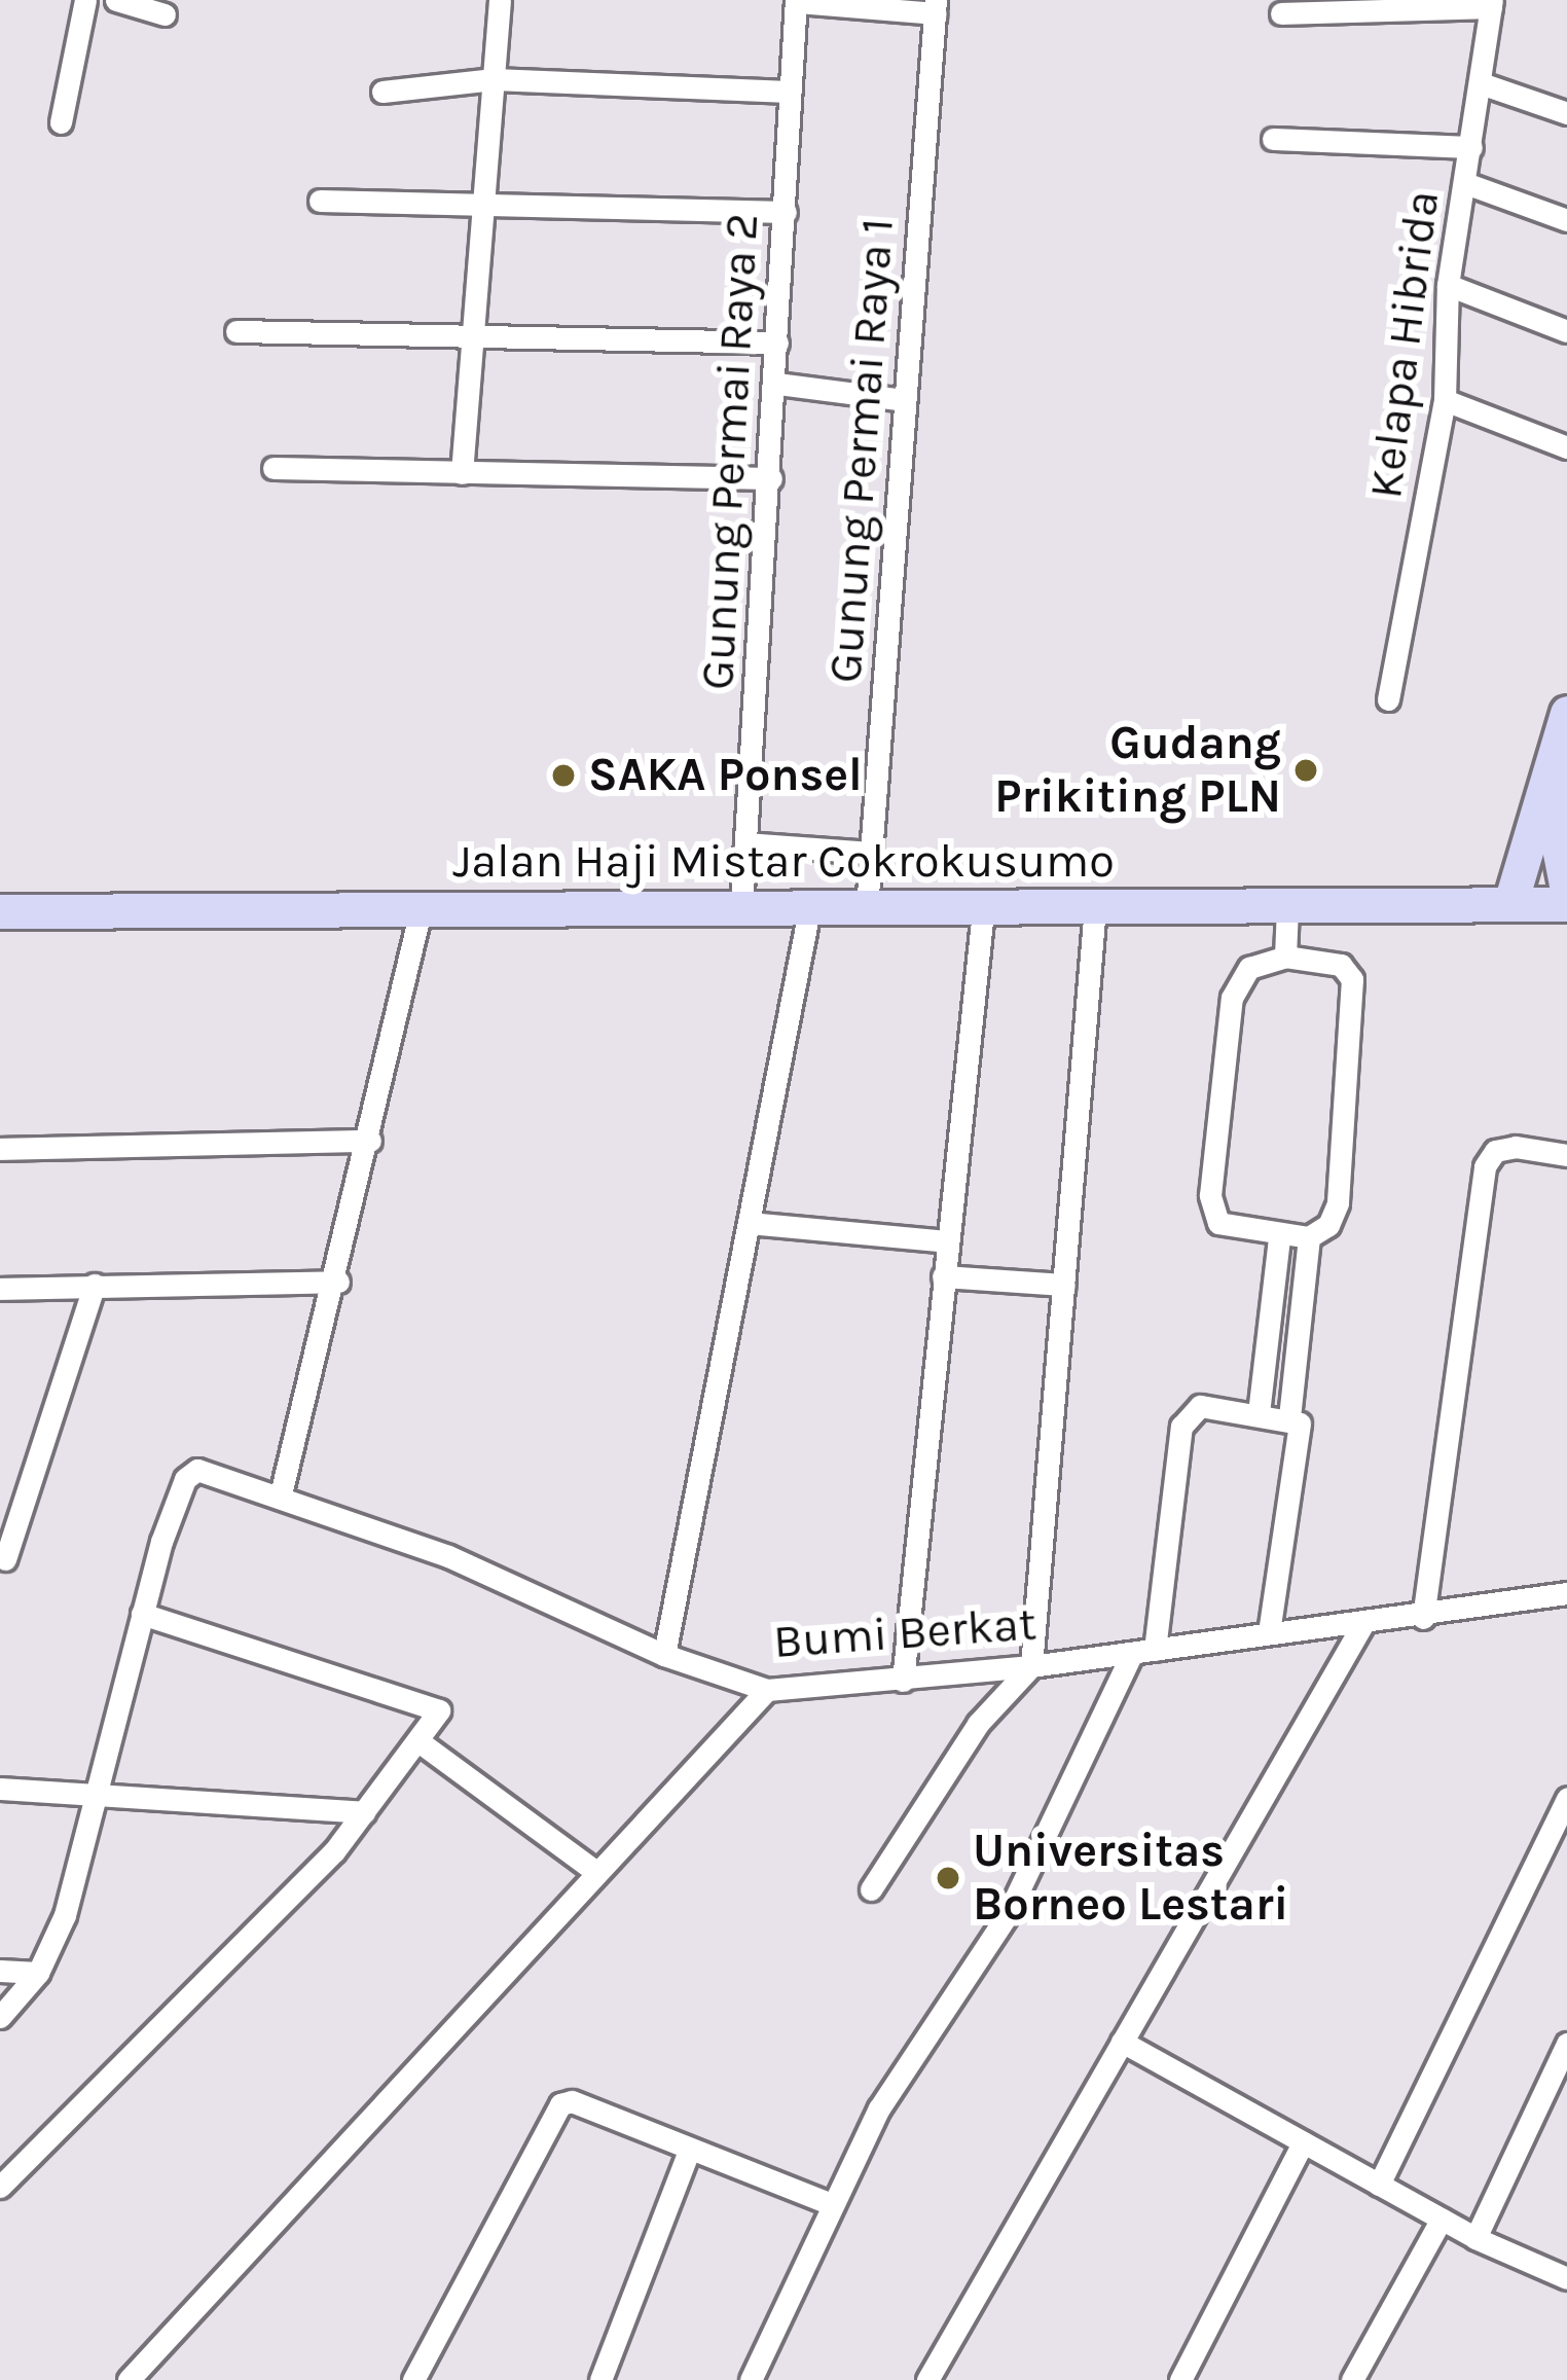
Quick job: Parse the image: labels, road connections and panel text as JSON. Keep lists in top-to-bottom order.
{
  "streets": {
    "main road": ["Jalan Haji Mistar Cokrokusumo"],
    "street": [
      "Kelapa Hibrida",
      "Gunung Permai Raya 1",
      "Gunung Permai Raya 2",
      "Bumi Berkat"
    ]
  },
  "crossings": [
    ["Gunung Permai Raya 1", "Jalan Haji Mistar Cokrokusumo"],
    ["Gunung Permai Raya 2", "Jalan Haji Mistar Cokrokusumo"]
  ],
  "places": ["Gudang Prikiting PLN", "SAKA Ponsel", "Universitas Borneo Lestari"]
}
